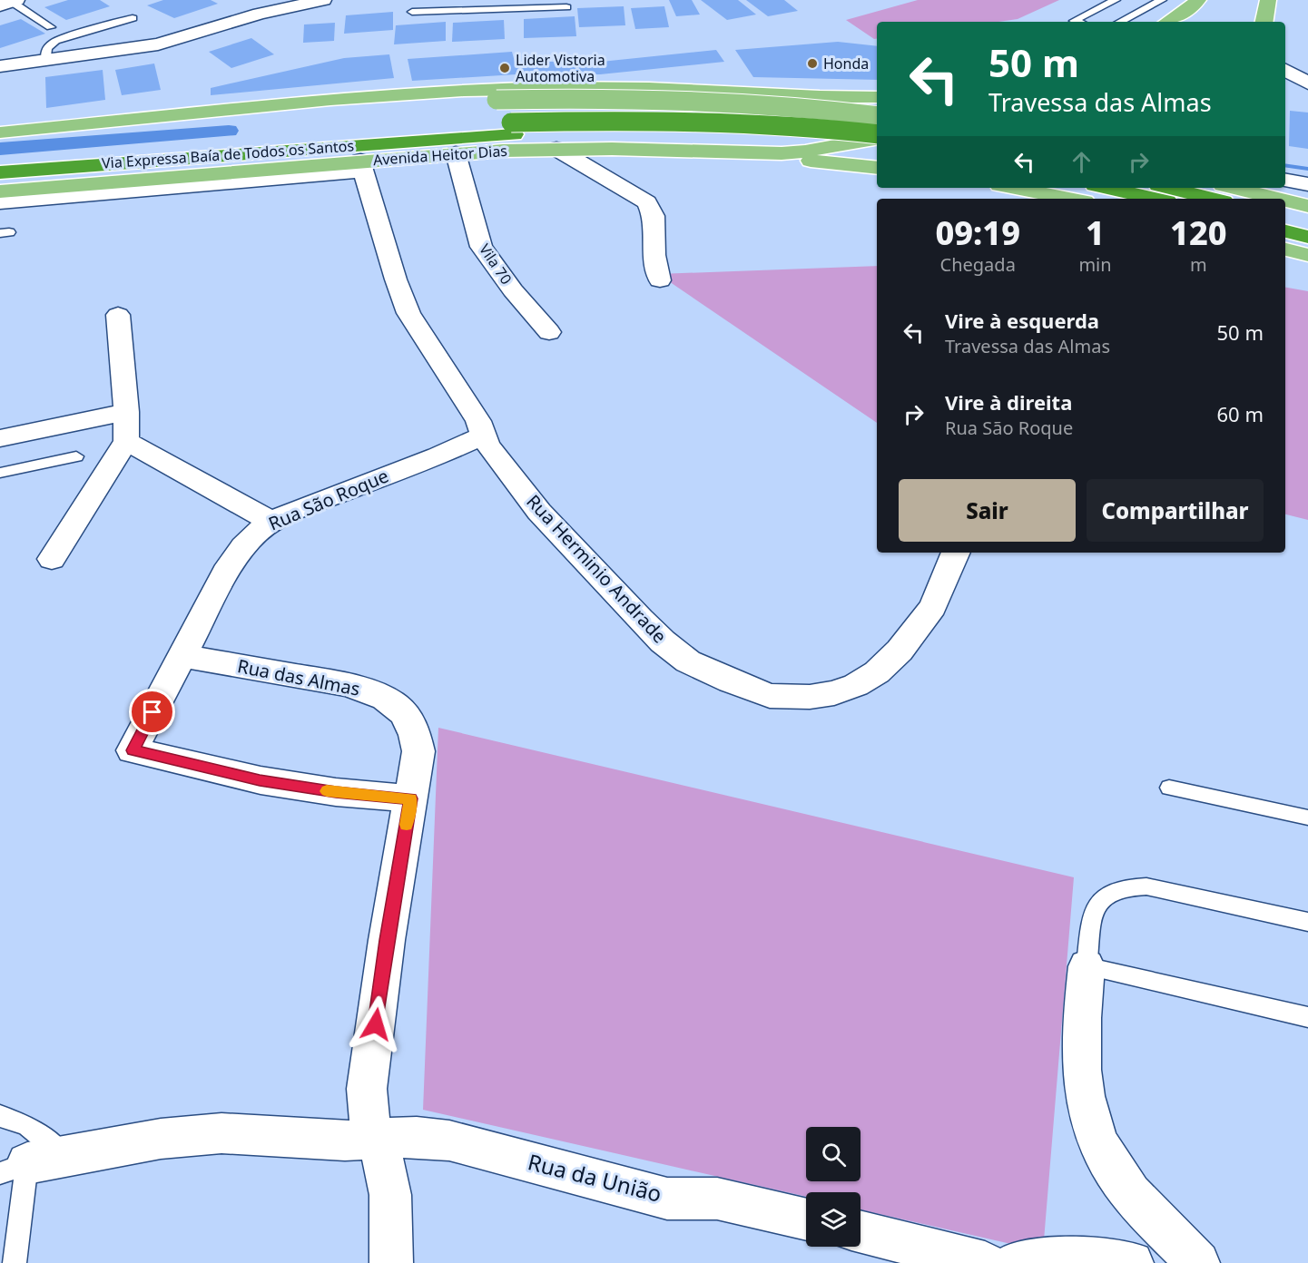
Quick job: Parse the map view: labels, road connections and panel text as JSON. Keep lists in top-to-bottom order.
{
  "streets": {
    "highway": ["Via Expressa Baía de Todos os Santos"],
    "main road": ["Avenida Heitor Dias"],
    "street": [
      "Vila 70",
      "Rua São Roque",
      "Rua Herminio Andrade",
      "Rua das Almas",
      "Rua da União"
    ]
  },
  "crossings": [
    ["Via Expressa Baía de Todos os Santos", "Avenida Heitor Dias"],
    ["Avenida Heitor Dias", "Vila 70"],
    ["Avenida Heitor Dias", "Rua Herminio Andrade"],
    ["Rua São Roque", "Rua Herminio Andrade"],
    ["Rua São Roque", "Rua das Almas"],
    ["Rua das Almas", "Rua da União"]
  ],
  "places": ["Honda", "Lider Vistoria Automotiva"],
  "page": {
    "turn": ["50 m", "Travessa das Almas"],
    "eta": [
      "09:19",
      "Chegada",
      "1",
      "min",
      "120",
      "m"
    ],
    "list": [
      {
        "name": "Vire à esquerda",
        "note": "Travessa das Almas",
        "value": "50 m"
      },
      {
        "name": "Vire à direita",
        "note": "Rua São Roque",
        "value": "60 m"
      }
    ],
    "buttons": ["Sair", "Compartilhar"]
  }
}
